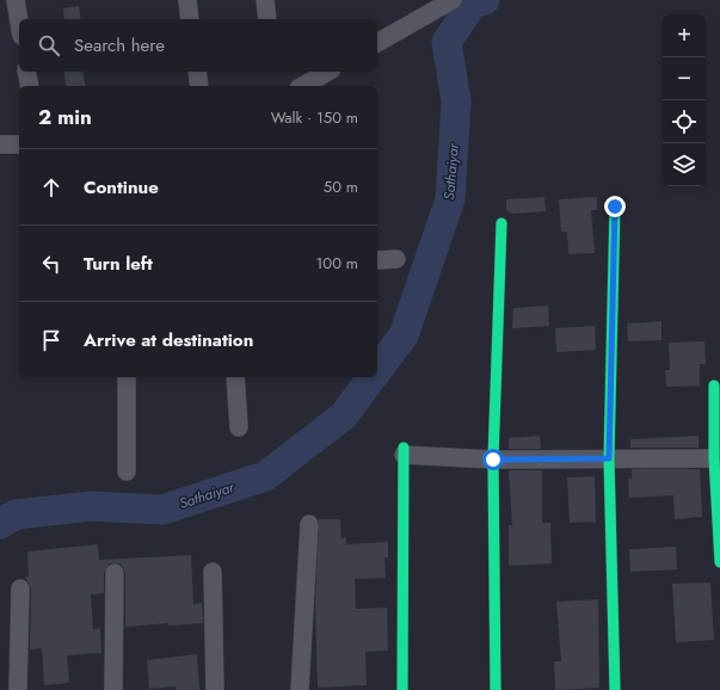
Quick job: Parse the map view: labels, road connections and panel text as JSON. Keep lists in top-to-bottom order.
{
  "water": ["Sathaiyar"],
  "page": {
    "map_buttons": ["+", "−"],
    "search": "Search here",
    "heading": ["2 min", "Walk · 150 m"],
    "list": [
      ["Continue", "50 m"],
      ["Turn left", "100 m"],
      "Arrive at destination"
    ]
  }
}
